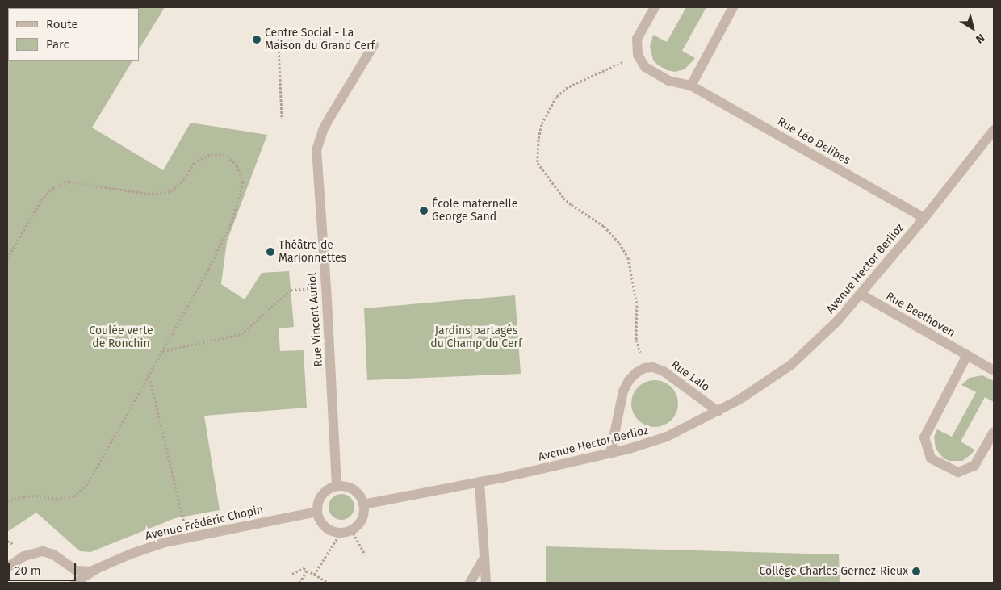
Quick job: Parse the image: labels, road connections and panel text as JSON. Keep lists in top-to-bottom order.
{
  "streets": {
    "street": [
      "Rue Léo Delibes",
      "Avenue Hector Berlioz",
      "Rue Beethoven",
      "Rue Vincent Auriol",
      "Rue Lalo",
      "Avenue Frédéric Chopin"
    ]
  },
  "crossings": [
    ["Rue Léo Delibes", "Avenue Hector Berlioz"],
    ["Avenue Hector Berlioz", "Rue Beethoven"],
    ["Avenue Hector Berlioz", "Rue Vincent Auriol"],
    ["Avenue Hector Berlioz", "Rue Lalo"],
    ["Avenue Hector Berlioz", "Avenue Frédéric Chopin"],
    ["Rue Vincent Auriol", "Avenue Frédéric Chopin"]
  ],
  "parks": ["Coulée verte de Ronchin", "Jardins partagés du Champ du Cerf"],
  "places": [
    "Centre Social - La Maison du Grand Cerf",
    "École maternelle George Sand",
    "Théâtre de Marionnettes",
    "Collège Charles Gernez-Rieux"
  ],
  "legend": ["Route", "Parc"],
  "scale_bar": "20 m",
  "north": "bottom right"
}
